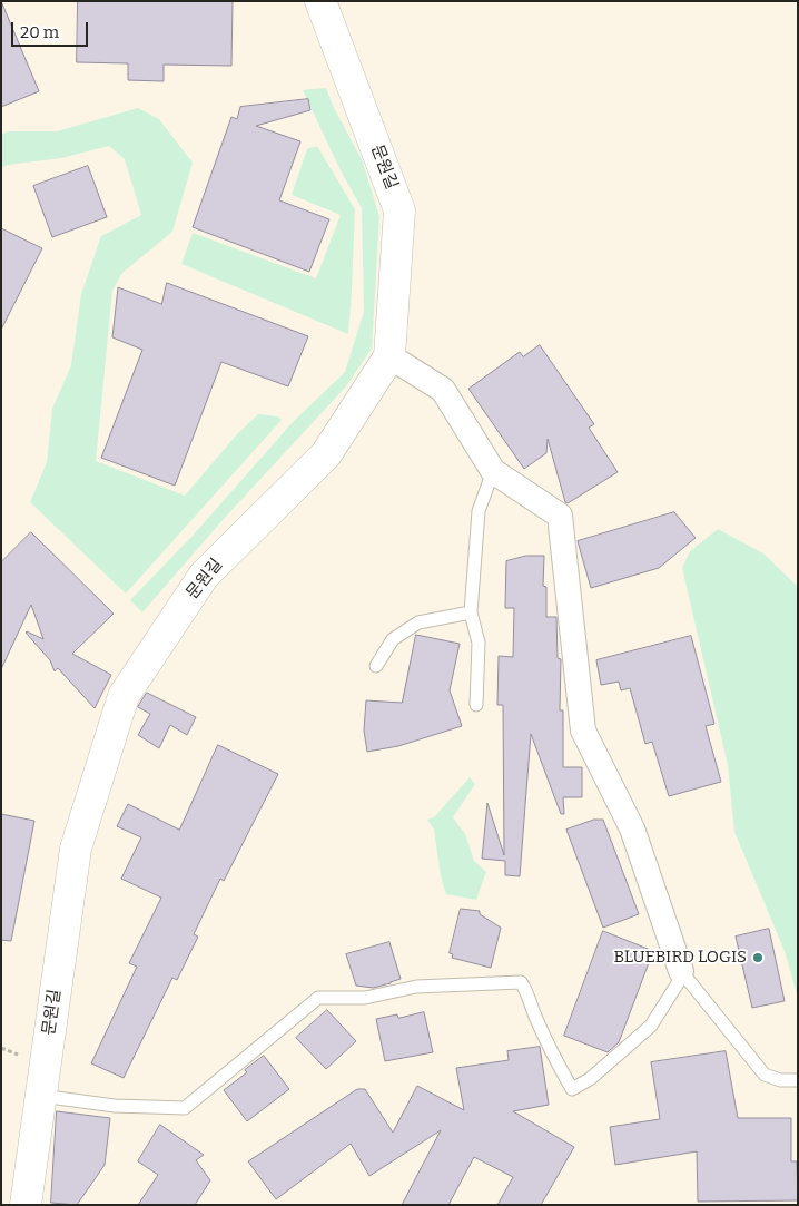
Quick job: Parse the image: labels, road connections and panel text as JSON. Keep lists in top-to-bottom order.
{
  "streets": {
    "street": ["문원길"]
  },
  "places": ["BLUEBIRD LOGIS"],
  "scale_bar": "20 m"
}
